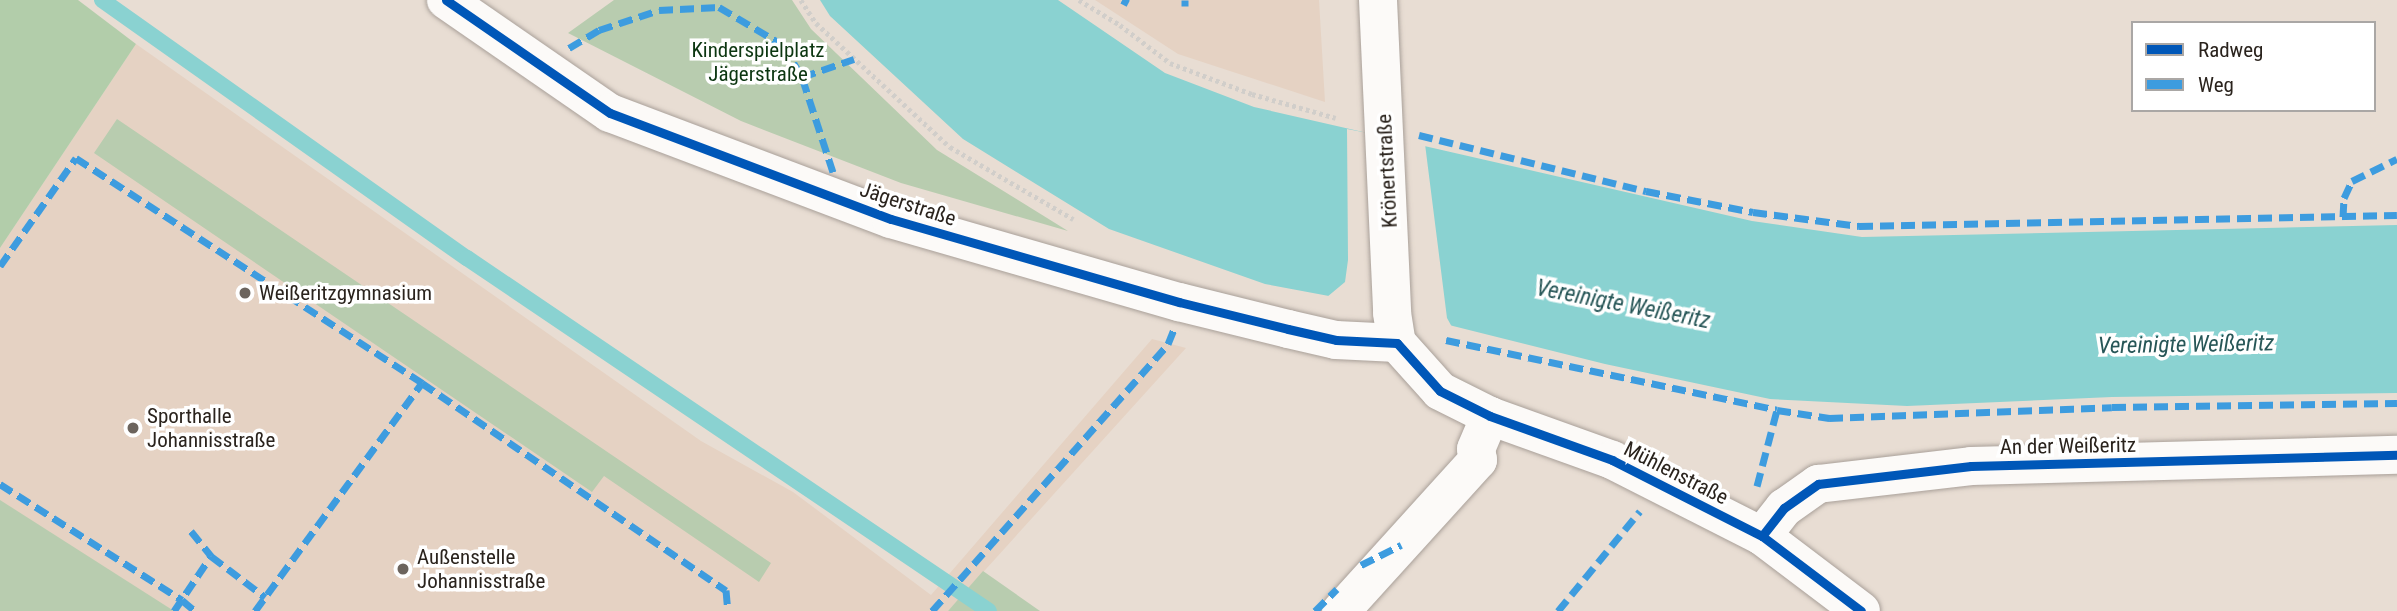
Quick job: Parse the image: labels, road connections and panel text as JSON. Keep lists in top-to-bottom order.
{
  "streets": {
    "street": [
      "Krönertstraße",
      "Jägerstraße",
      "An der Weißeritz",
      "Mühlenstraße"
    ]
  },
  "crossings": [
    ["Krönertstraße", "Jägerstraße"],
    ["Krönertstraße", "Mühlenstraße"],
    ["Jägerstraße", "Mühlenstraße"],
    ["An der Weißeritz", "Mühlenstraße"]
  ],
  "water": ["Vereinigte Weißeritz"],
  "parks": ["Kinderspielplatz Jägerstraße"],
  "places": ["Weißeritzgymnasium", "Sporthalle Johannisstraße", "Außenstelle Johannisstraße"],
  "legend": ["Radweg", "Weg"]
}
